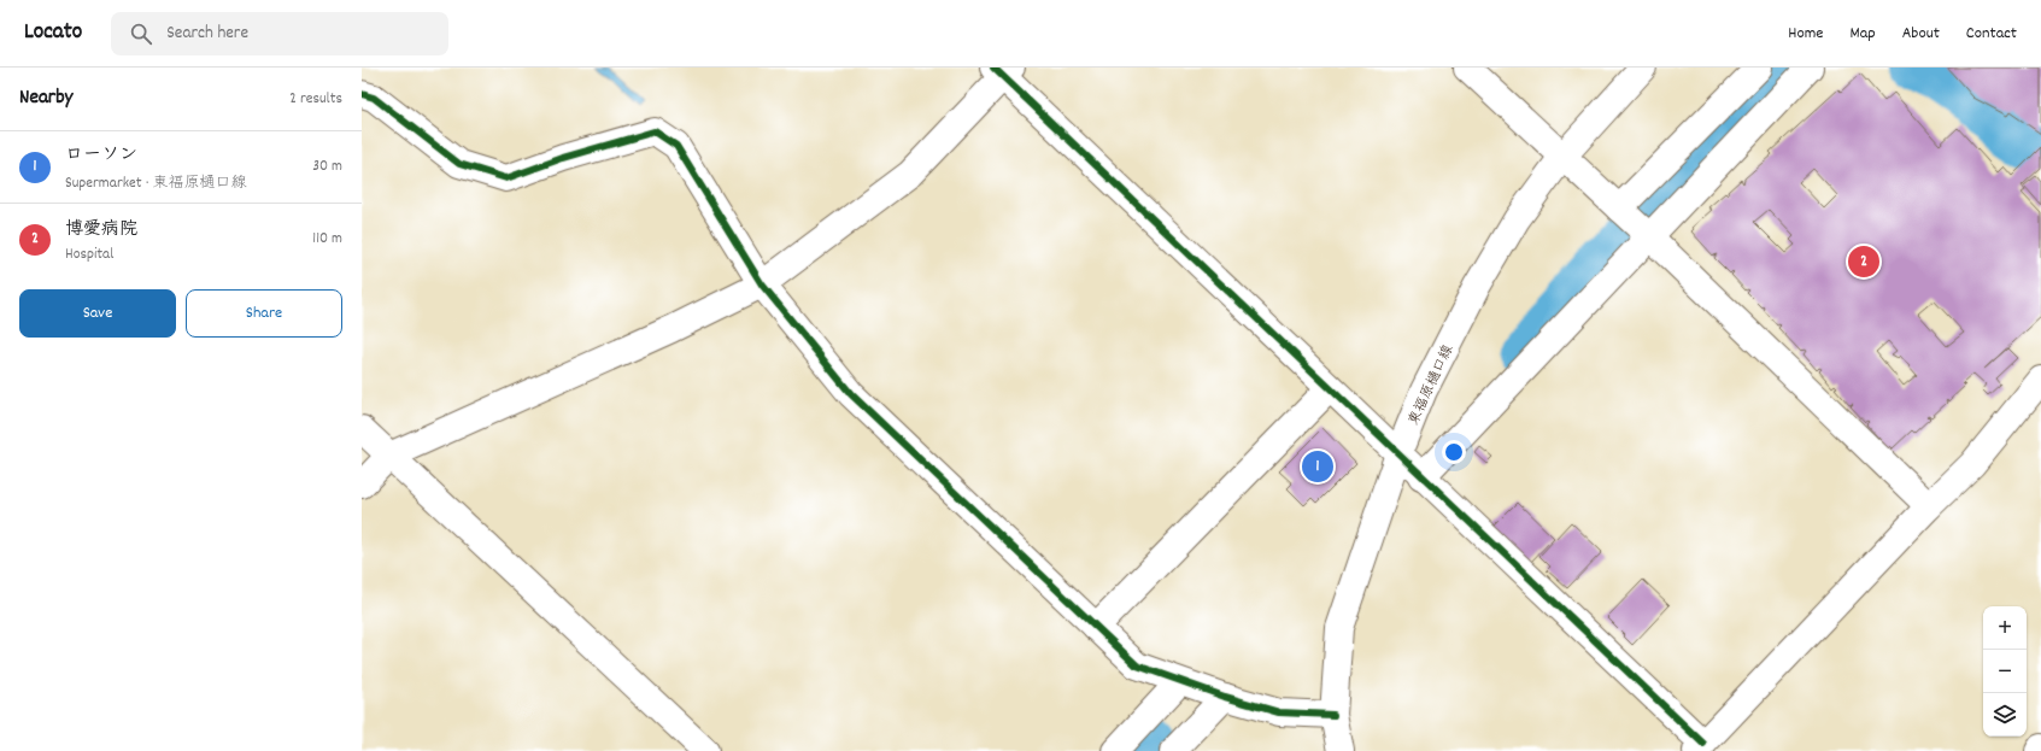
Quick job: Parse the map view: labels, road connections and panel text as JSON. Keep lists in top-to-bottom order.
{
  "streets": {
    "street": ["東福原樋口線"]
  },
  "page": {
    "header": "Locato",
    "search": "Search here",
    "nav": [
      "Home",
      "Map",
      "About",
      "Contact"
    ],
    "heading": ["Nearby", "2 results"],
    "list": [
      {
        "mark": "1",
        "name": "ローソン",
        "note": "Supermarket · 東福原樋口線",
        "value": "30 m"
      },
      {
        "mark": "2",
        "name": "博愛病院",
        "note": "Hospital",
        "value": "110 m"
      }
    ],
    "pins": ["2", "1"],
    "buttons": ["Save", "Share"],
    "map_buttons": ["+", "−"]
  }
}
